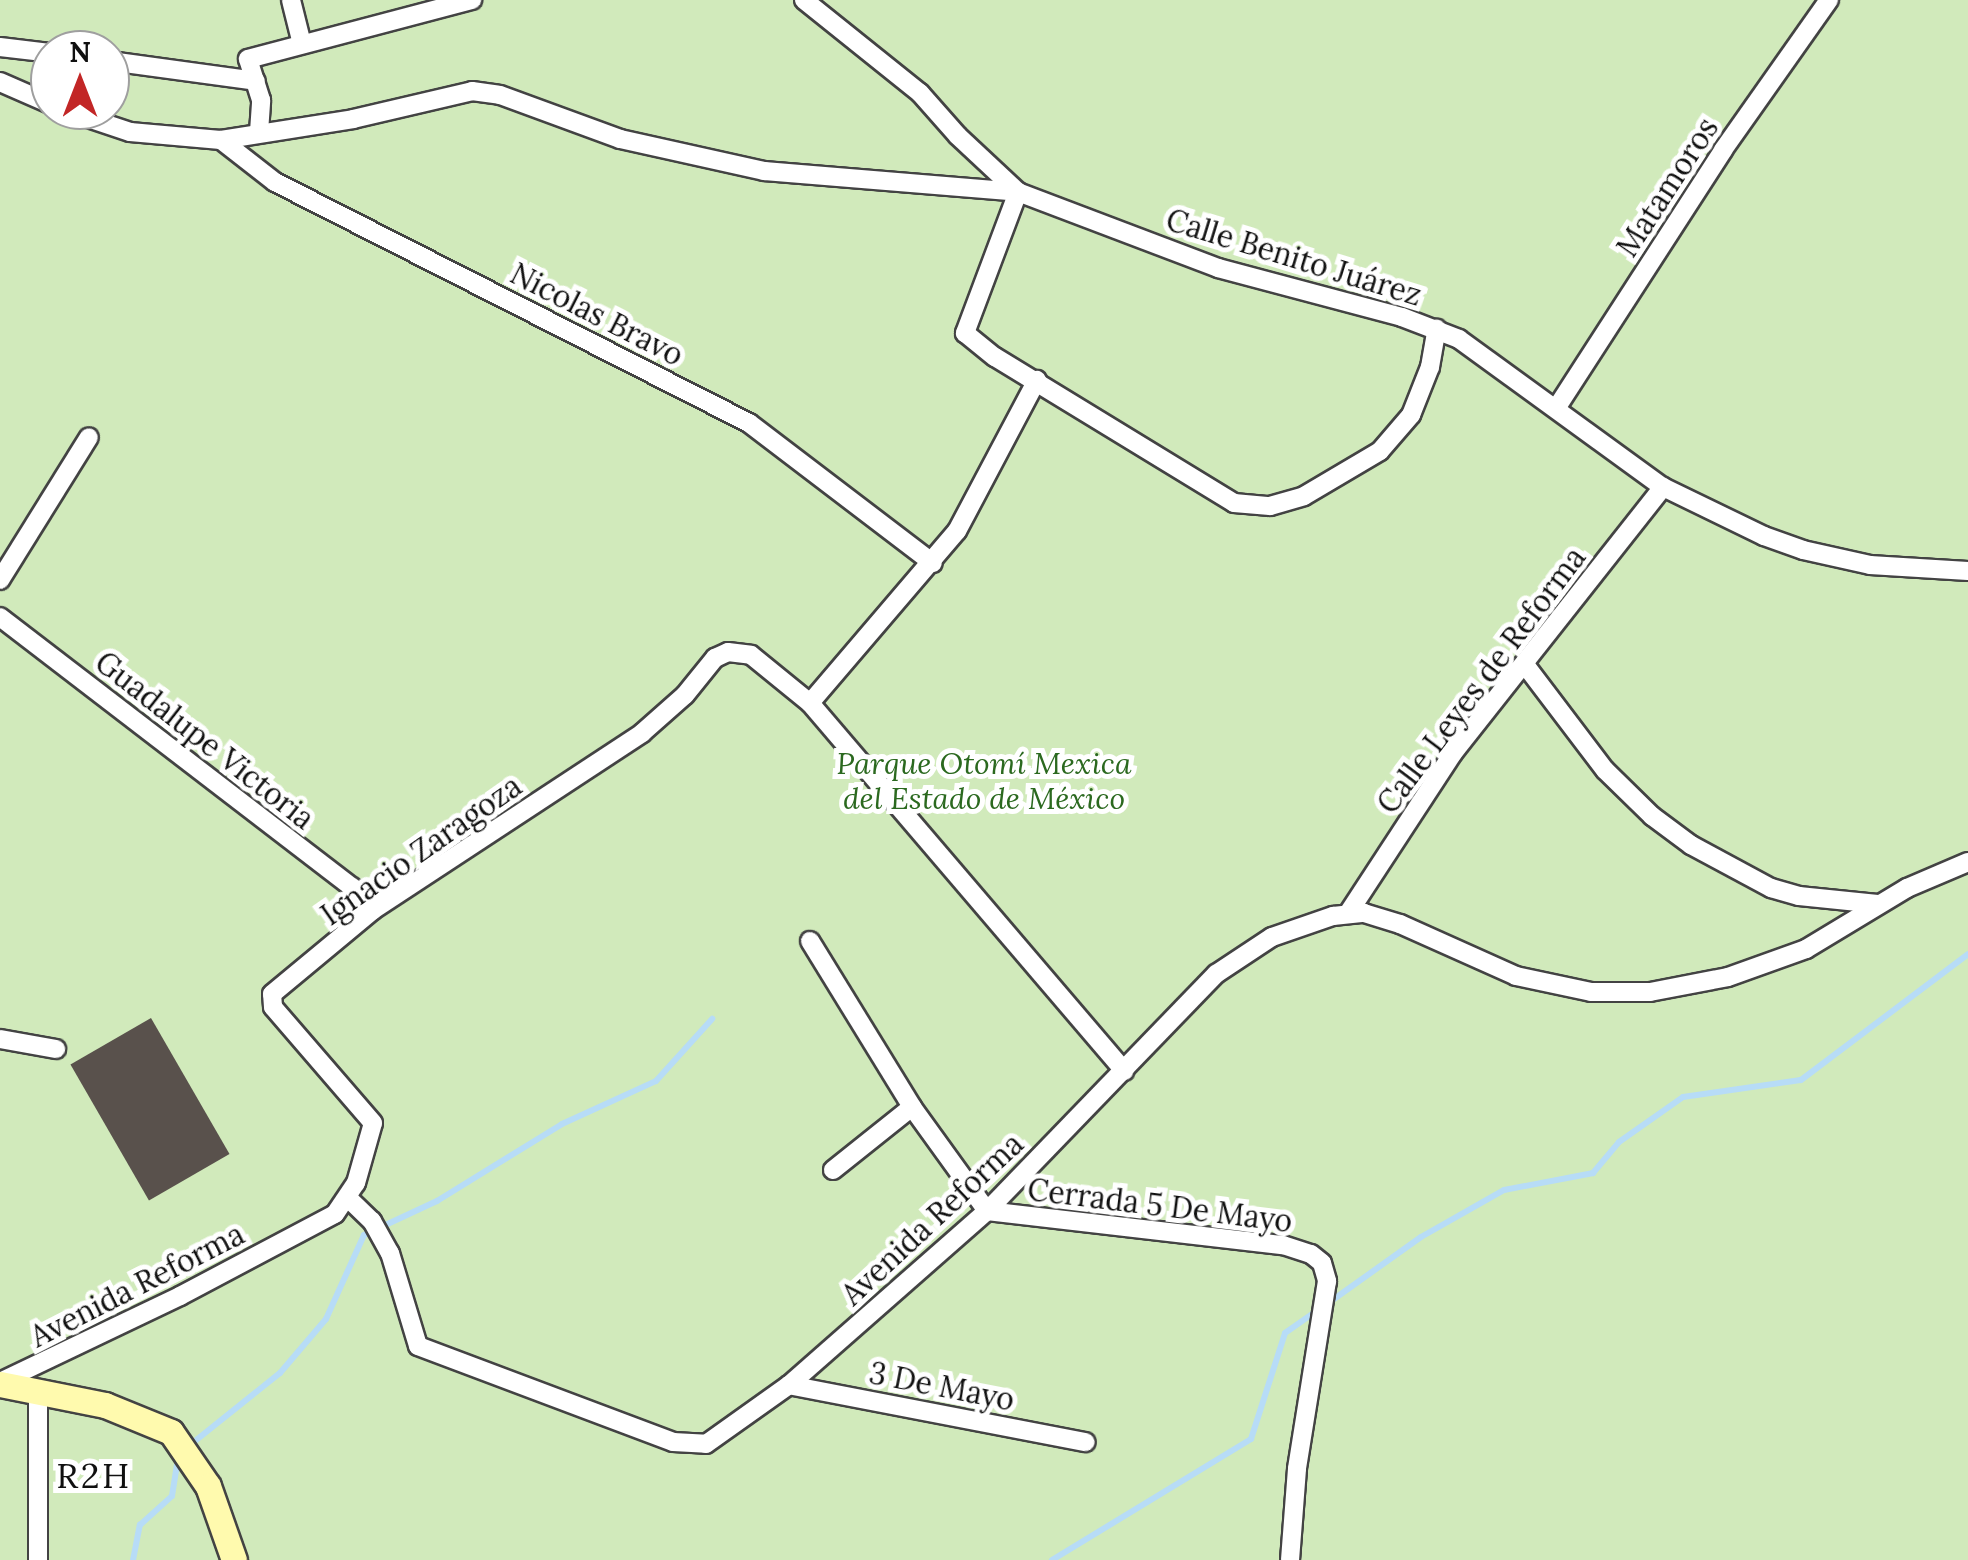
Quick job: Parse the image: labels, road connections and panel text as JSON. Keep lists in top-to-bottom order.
{
  "streets": {
    "street": [
      "Matamoros",
      "Calle Benito Juárez",
      "Nicolas Bravo",
      "Calle Leyes de Reforma",
      "Guadalupe Victoria",
      "Ignacio Zaragoza",
      "Cerrada 5 De Mayo",
      "Avenida Reforma",
      "3 De Mayo"
    ]
  },
  "crossings": [
    ["Matamoros", "Calle Benito Juárez"],
    ["Calle Benito Juárez", "Calle Leyes de Reforma"],
    ["Calle Leyes de Reforma", "Avenida Reforma"],
    ["Guadalupe Victoria", "Ignacio Zaragoza"],
    ["Ignacio Zaragoza", "Avenida Reforma"],
    ["Cerrada 5 De Mayo", "Avenida Reforma"],
    ["Avenida Reforma", "3 De Mayo"]
  ],
  "districts": ["R2H"],
  "parks": ["Parque Otomí Mexica del Estado de México"],
  "north": "top"
}
